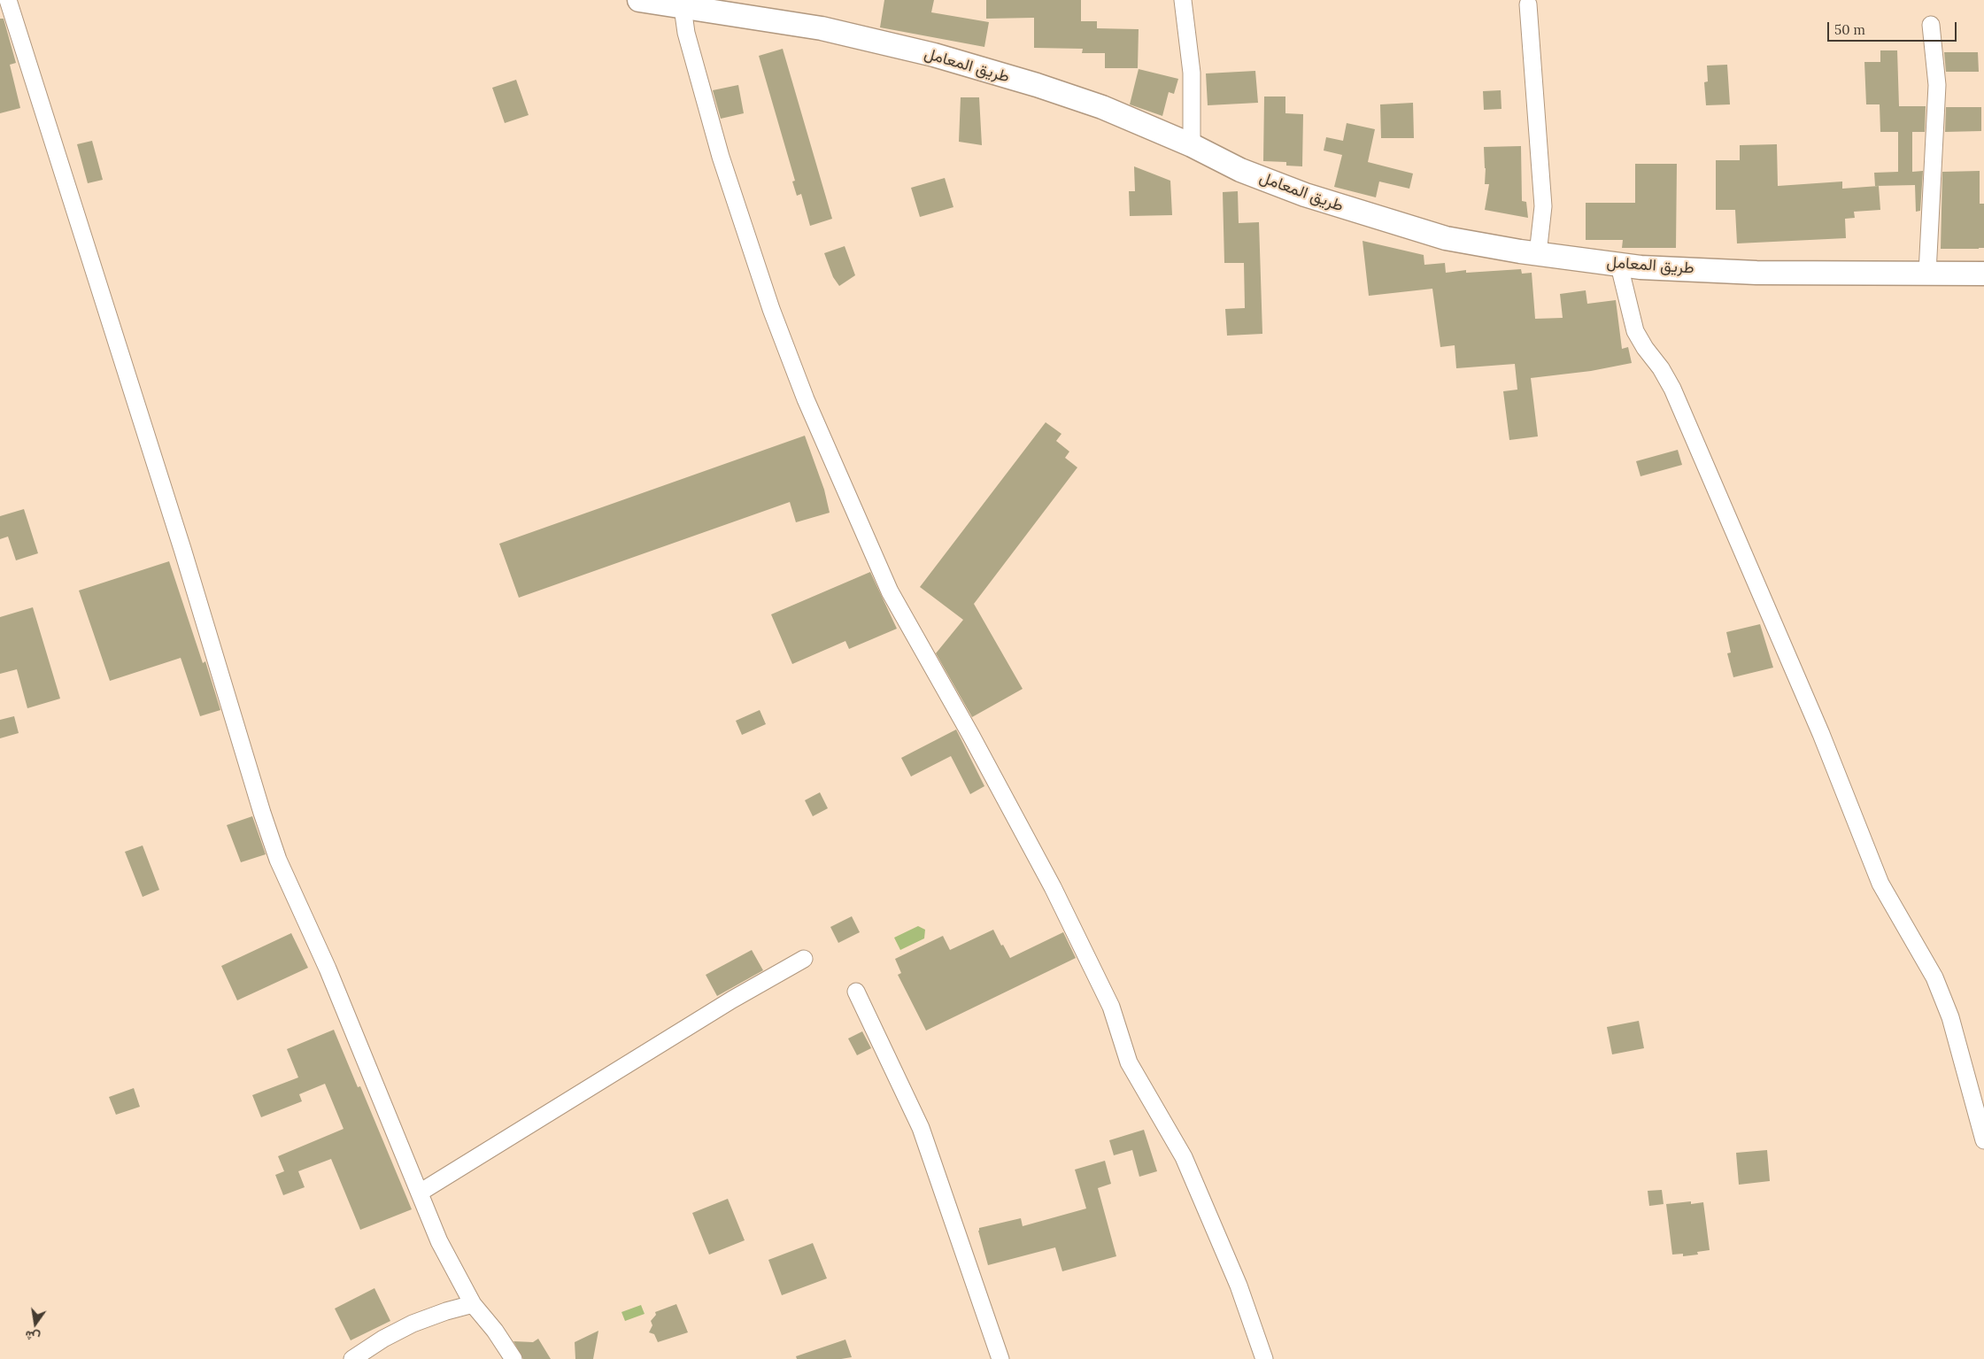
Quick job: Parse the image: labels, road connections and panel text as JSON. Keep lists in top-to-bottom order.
{
  "streets": {
    "main road": ["طريق المعامل"]
  },
  "scale_bar": "50 m",
  "north": "bottom"
}
